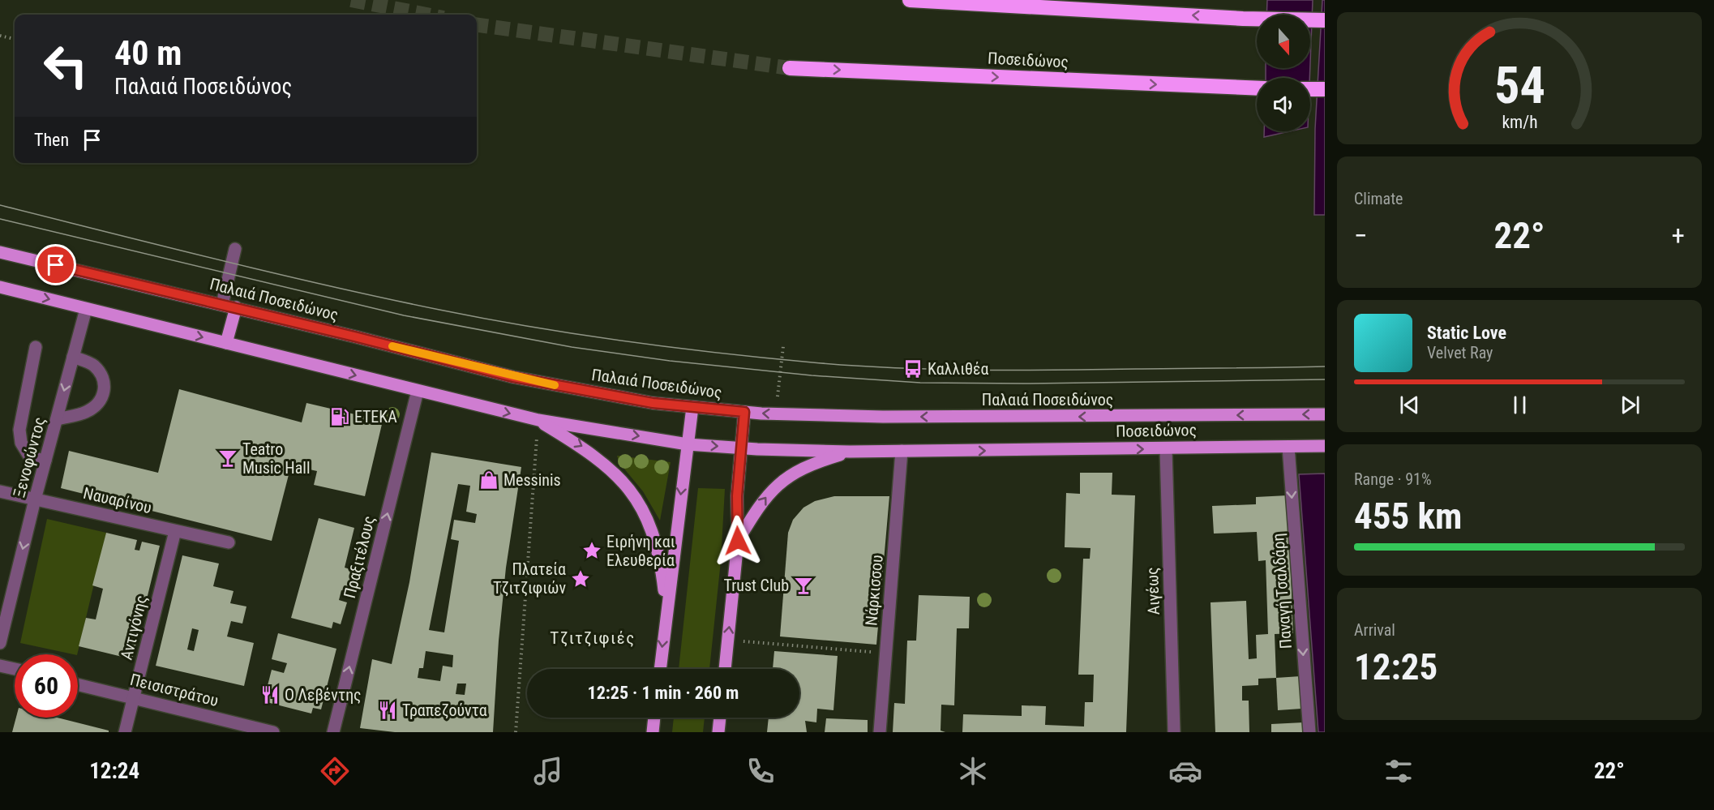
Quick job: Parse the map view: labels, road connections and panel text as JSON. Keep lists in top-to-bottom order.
{
  "streets": {
    "highway": ["Ποσειδώνος"],
    "main road": ["Παλαιά Ποσειδώνος"],
    "street": [
      "Ξενοφώντος",
      "Ναυαρίνου",
      "Πραξιτέλους",
      "Νάρκισσου",
      "Αιγέως",
      "Παναγή Τσαλδάρη",
      "Αντιγόνης",
      "Πεισιστράτου"
    ]
  },
  "crossings": [
    ["Ποσειδώνος", "Νάρκισσου"],
    ["Ποσειδώνος", "Αιγέως"],
    ["Ποσειδώνος", "Παναγή Τσαλδάρη"],
    ["Ξενοφώντος", "Ναυαρίνου"],
    ["Ναυαρίνου", "Αντιγόνης"],
    ["Αντιγόνης", "Πεισιστράτου"]
  ],
  "one_way": [
    "Παλαιά Ποσειδώνος",
    "Ξενοφώντος",
    "Πραξιτέλους",
    "Παναγή Τσαλδάρη"
  ],
  "districts": ["Τζιτζιφιές"],
  "places": {
    "bus stop": ["Καλλιθέα"],
    "fuel station": ["ΕΤΕΚΑ"],
    "bar": ["Teatro Music Hall", "Trust Club"],
    "shop": ["Messinis"],
    "place": ["Ειρήνη και Ελευθερία", "Πλατεία Τζιτζιφιών"],
    "restaurant": ["Ο Λεβέντης", "Τραπεζούντα"]
  },
  "north": "bottom",
  "page": {
    "turn": ["40 m", "Παλαιά Ποσειδώνος"],
    "then": "Then",
    "tile": [
      "Climate",
      ["Range · 91%", "455 km"],
      ["Arrival", "12:25"]
    ],
    "heat": ["−", "22°", "+"],
    "song": ["Static Love", "Velvet Ray"],
    "limit": "60",
    "trip": "12:25 · 1 min · 260 m",
    "tabs": ["12:24", "22°"],
    "gauge": ["54", "km/h"]
  }
}
